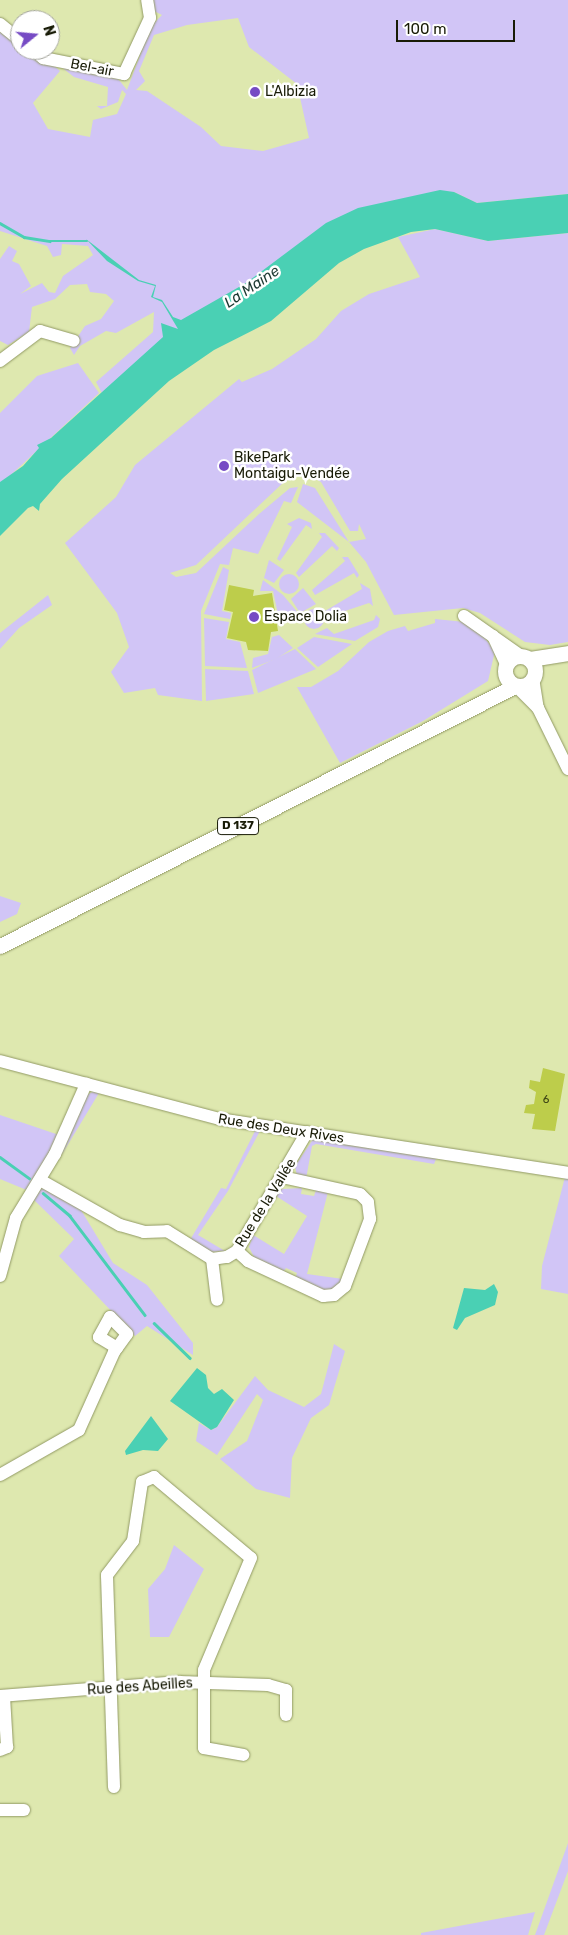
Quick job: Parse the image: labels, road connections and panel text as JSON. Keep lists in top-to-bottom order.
{
  "streets": {
    "main road": ["D 137"],
    "street": [
      "Bel-air",
      "Rue des Deux Rives",
      "Rue de la Vallée",
      "Rue des Abeilles"
    ]
  },
  "crossings": [
    ["Rue des Deux Rives", "Rue de la Vallée"]
  ],
  "water": ["La Maine"],
  "places": ["L'Albizia", "BikePark Montaigu-Vendée", "Espace Dolia"],
  "house_numbers": ["6"],
  "scale_bar": "100 m",
  "north": "right"
}
